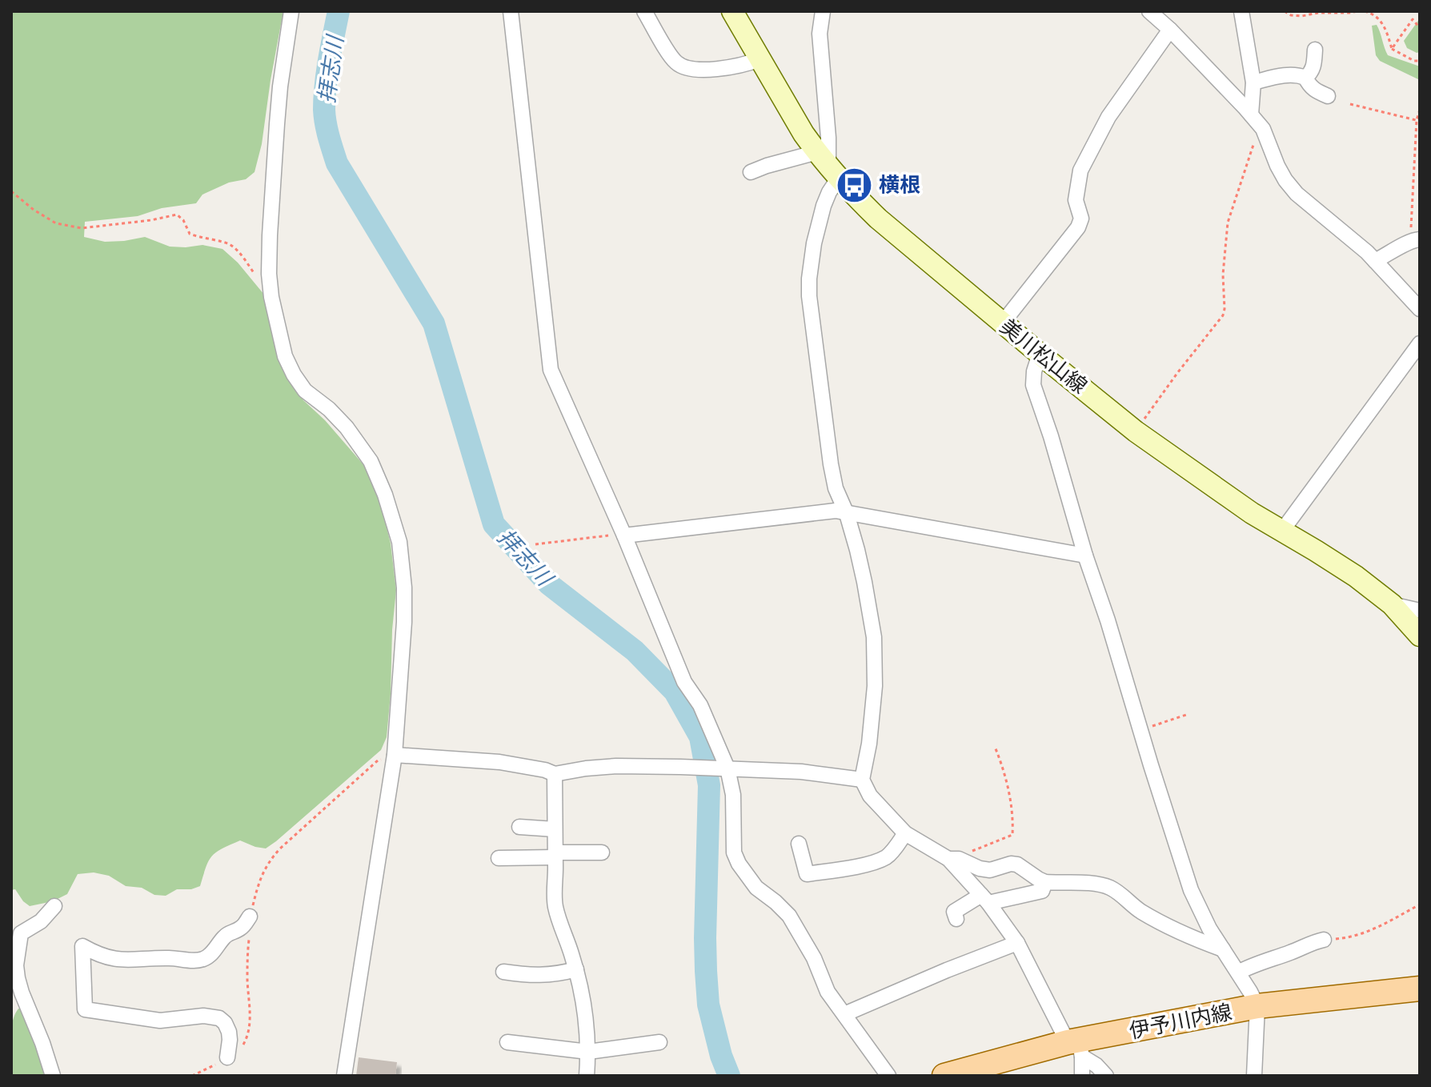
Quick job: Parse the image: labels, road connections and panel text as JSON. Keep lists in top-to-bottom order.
{
  "streets": {
    "main road": ["美川松山線", "伊予川内線"]
  },
  "water": ["拝志川"],
  "places": {
    "bus stop": ["横根"]
  }
}
